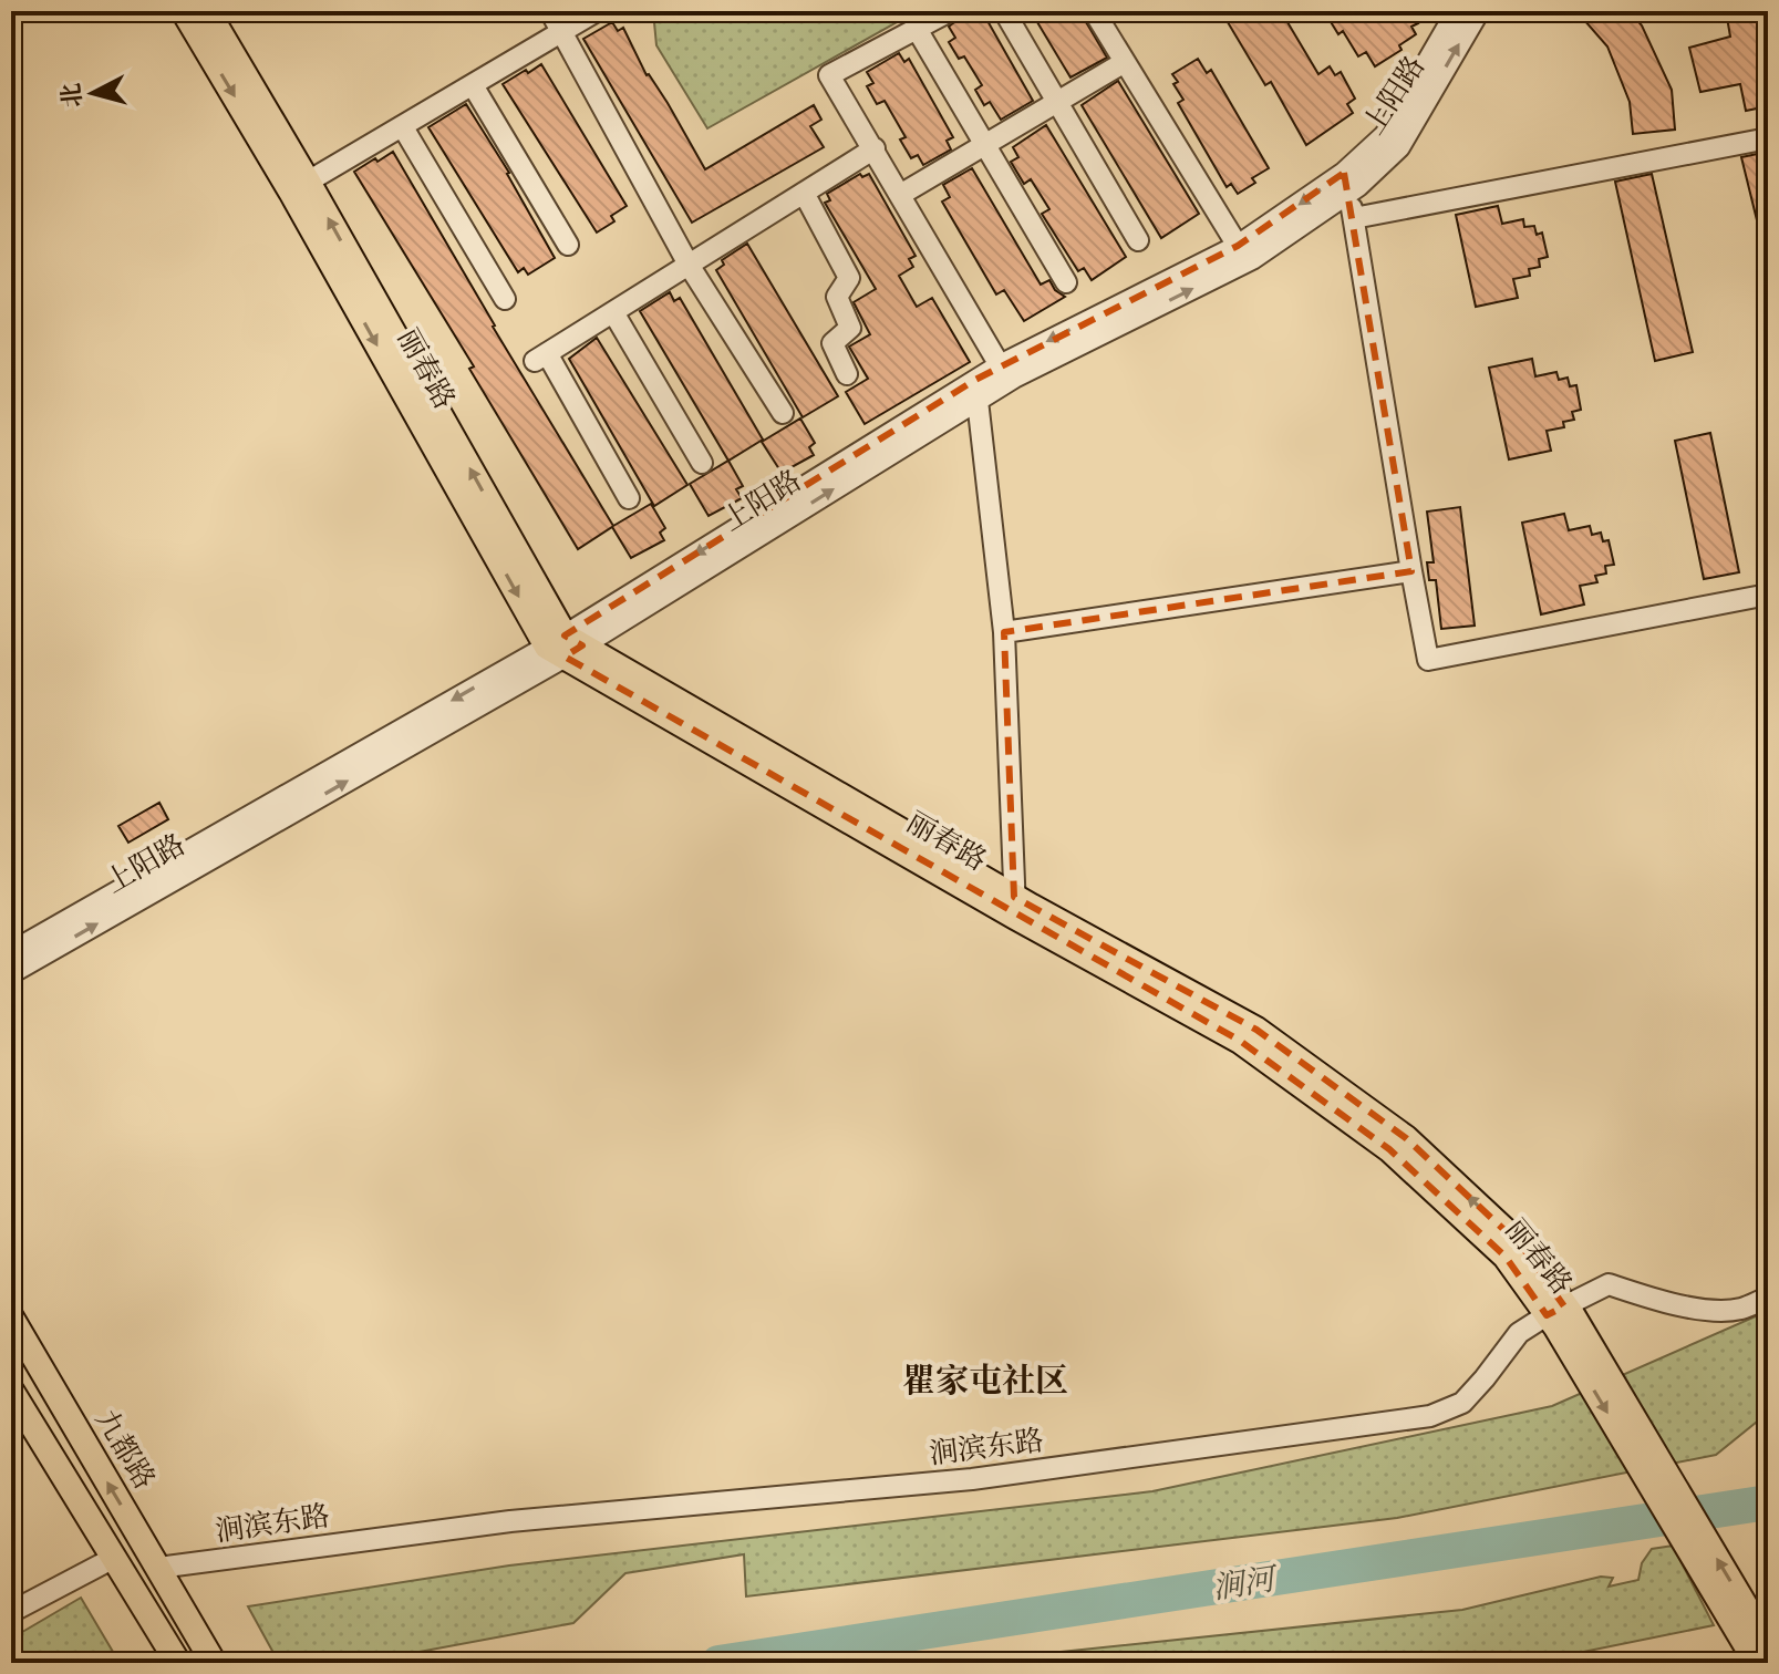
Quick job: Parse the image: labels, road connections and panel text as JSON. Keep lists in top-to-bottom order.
{
  "streets": {
    "main road": ["丽春路", "九都路"],
    "street": ["上阳路", "涧滨东路"]
  },
  "crossings": [
    ["上阳路", "丽春路"],
    ["丽春路", "涧滨东路"],
    ["涧滨东路", "九都路"]
  ],
  "districts": ["瞿家屯社区"],
  "water": ["涧河"],
  "north": "left"
}
